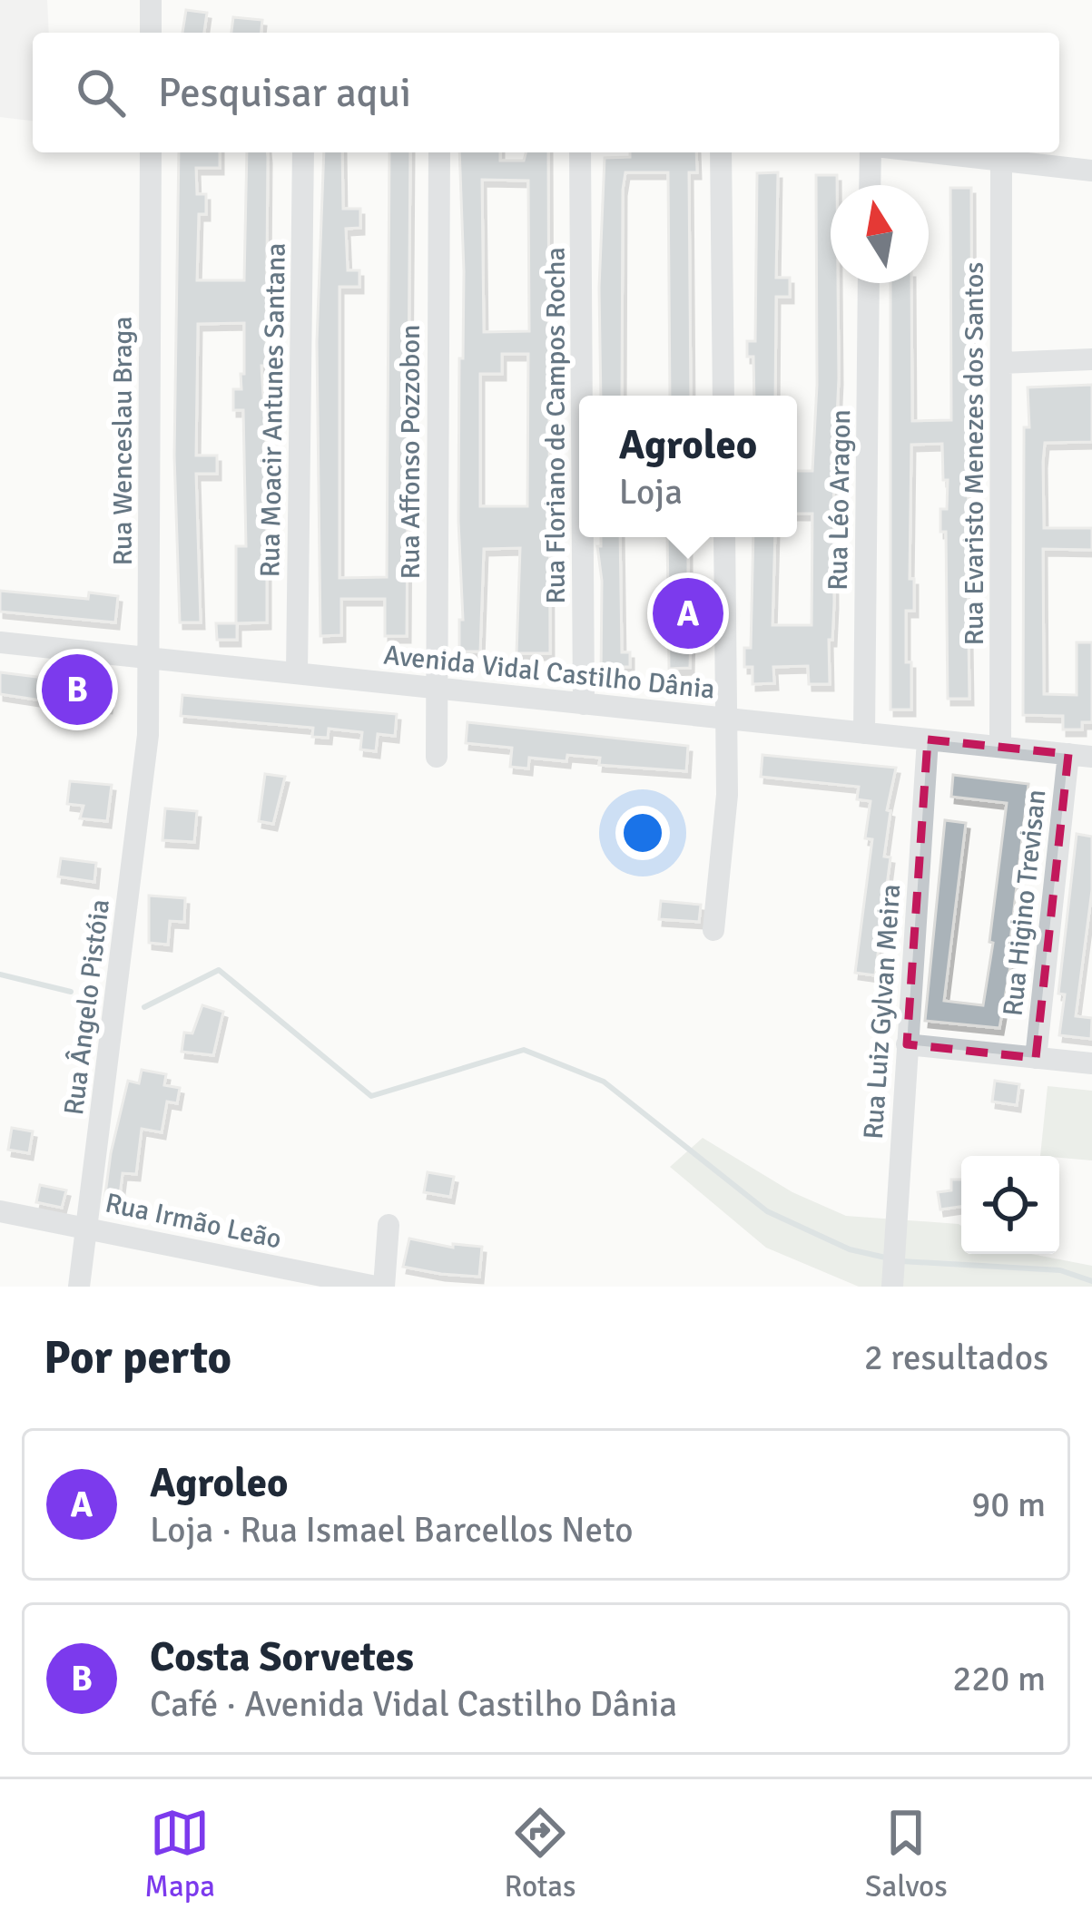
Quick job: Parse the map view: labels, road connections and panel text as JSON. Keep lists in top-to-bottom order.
{
  "streets": {
    "street": [
      "Rua Moacir Antunes Santana",
      "Rua Floriano de Campos Rocha",
      "Rua Wenceslau Braga",
      "Rua Affonso Pozzobon",
      "Rua Evaristo Menezes dos Santos",
      "Rua Léo Aragon",
      "Avenida Vidal Castilho Dânia",
      "Rua Higino Trevisan",
      "Rua Ângelo Pistóia",
      "Rua Luiz Gylvan Meira",
      "Rua Irmão Leão"
    ]
  },
  "crossings": [
    ["Rua Moacir Antunes Santana", "Avenida Vidal Castilho Dânia"],
    ["Rua Floriano de Campos Rocha", "Avenida Vidal Castilho Dânia"],
    ["Rua Wenceslau Braga", "Avenida Vidal Castilho Dânia"],
    ["Rua Wenceslau Braga", "Rua Ângelo Pistóia"],
    ["Rua Affonso Pozzobon", "Avenida Vidal Castilho Dânia"],
    ["Rua Evaristo Menezes dos Santos", "Avenida Vidal Castilho Dânia"],
    ["Rua Léo Aragon", "Avenida Vidal Castilho Dânia"],
    ["Avenida Vidal Castilho Dânia", "Rua Higino Trevisan"],
    ["Avenida Vidal Castilho Dânia", "Rua Luiz Gylvan Meira"],
    ["Rua Ângelo Pistóia", "Rua Irmão Leão"]
  ],
  "north": "top",
  "page": {
    "search": "Pesquisar aqui",
    "popup": ["Agroleo", "Loja"],
    "pins": ["A", "B"],
    "heading": ["Por perto", "2 resultados"],
    "list": [
      {
        "mark": "A",
        "name": "Agroleo",
        "note": "Loja · Rua Ismael Barcellos Neto",
        "value": "90 m"
      },
      {
        "mark": "B",
        "name": "Costa Sorvetes",
        "note": "Café · Avenida Vidal Castilho Dânia",
        "value": "220 m"
      }
    ],
    "nav": ["Mapa", "Rotas", "Salvos"]
  }
}
